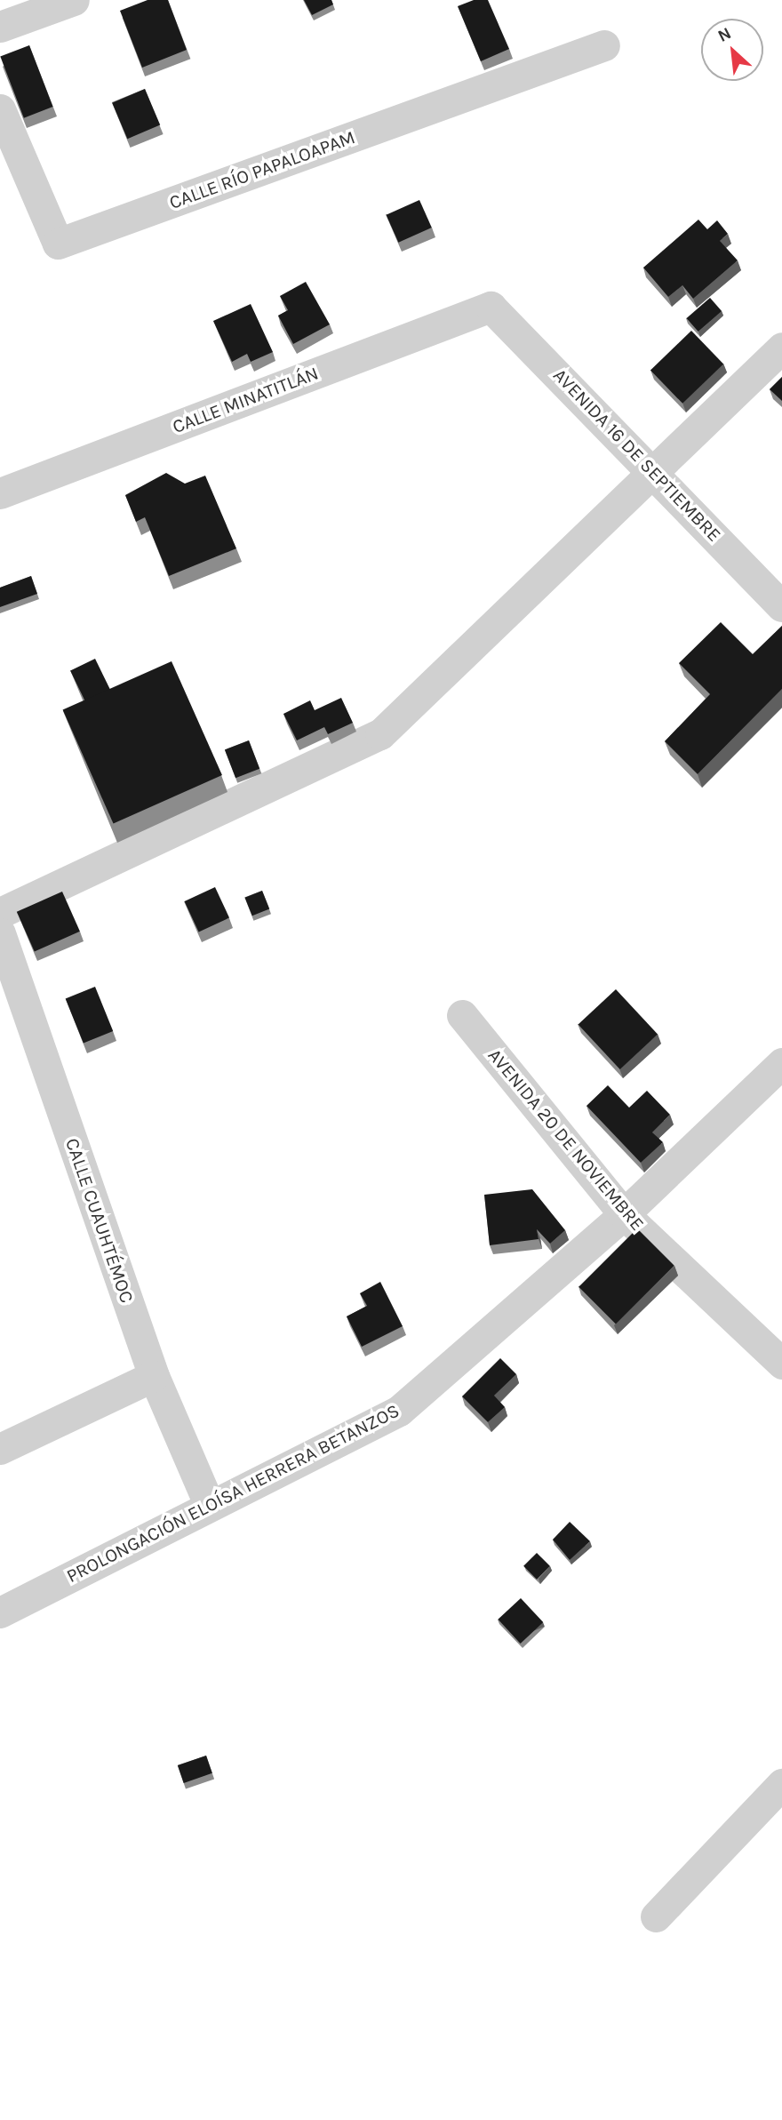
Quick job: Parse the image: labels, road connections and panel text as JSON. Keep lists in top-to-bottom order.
{
  "streets": {
    "street": [
      "CALLE RÍO PAPALOAPAM",
      "CALLE MINATITLÁN",
      "AVENIDA 16 DE SEPTIEMBRE",
      "AVENIDA 20 DE NOVIEMBRE",
      "CALLE CUAUHTÉMOC",
      "PROLONGACIÓN ELOÍSA HERRERA BETANZOS"
    ]
  },
  "crossings": [
    ["CALLE MINATITLÁN", "AVENIDA 16 DE SEPTIEMBRE"],
    ["AVENIDA 20 DE NOVIEMBRE", "PROLONGACIÓN ELOÍSA HERRERA BETANZOS"],
    ["CALLE CUAUHTÉMOC", "PROLONGACIÓN ELOÍSA HERRERA BETANZOS"]
  ],
  "north": "top left"
}
